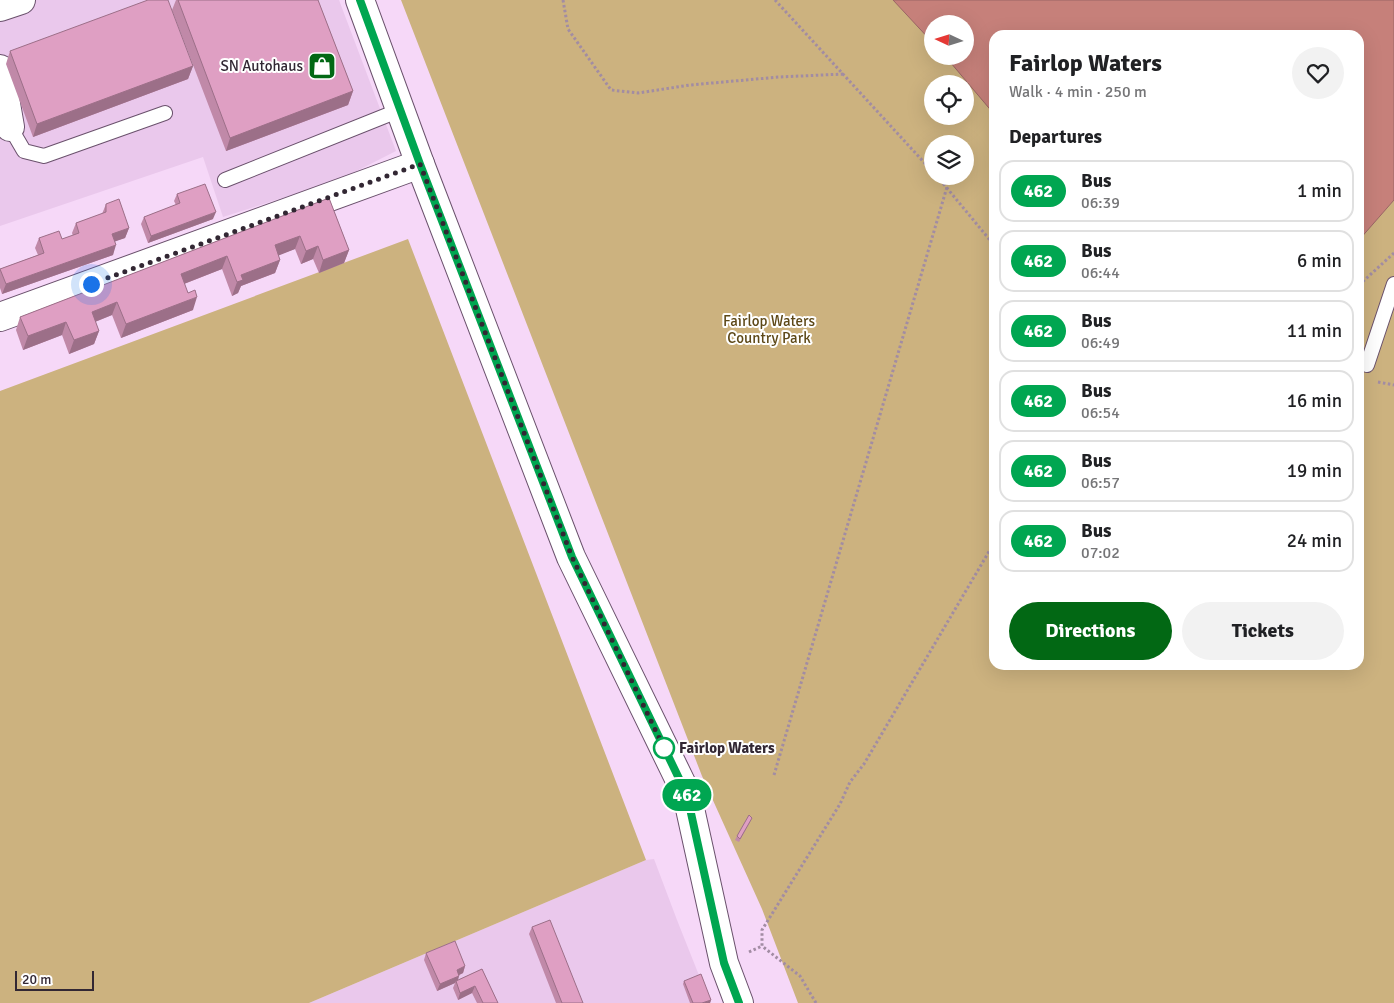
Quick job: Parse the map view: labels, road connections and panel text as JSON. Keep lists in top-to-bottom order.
{
  "parks": ["Fairlop Waters Country Park"],
  "places": {
    "shop": ["SN Autohaus"],
    "other": ["Fairlop Waters"]
  },
  "lines": ["bus line 462"],
  "scale_bar": "20 m",
  "north": "left",
  "page": {
    "on_map": "462",
    "heading": [
      ["Fairlop Waters", "Walk · 4 min · 250 m"],
      "Departures"
    ],
    "list": [
      {
        "mark": "462",
        "name": "Bus",
        "note": "06:39",
        "value": "1 min"
      },
      {
        "mark": "462",
        "name": "Bus",
        "note": "06:44",
        "value": "6 min"
      },
      {
        "mark": "462",
        "name": "Bus",
        "note": "06:49",
        "value": "11 min"
      },
      {
        "mark": "462",
        "name": "Bus",
        "note": "06:54",
        "value": "16 min"
      },
      {
        "mark": "462",
        "name": "Bus",
        "note": "06:57",
        "value": "19 min"
      },
      {
        "mark": "462",
        "name": "Bus",
        "note": "07:02",
        "value": "24 min"
      }
    ],
    "buttons": ["Directions", "Tickets"],
    "scale": "20 m"
  }
}
